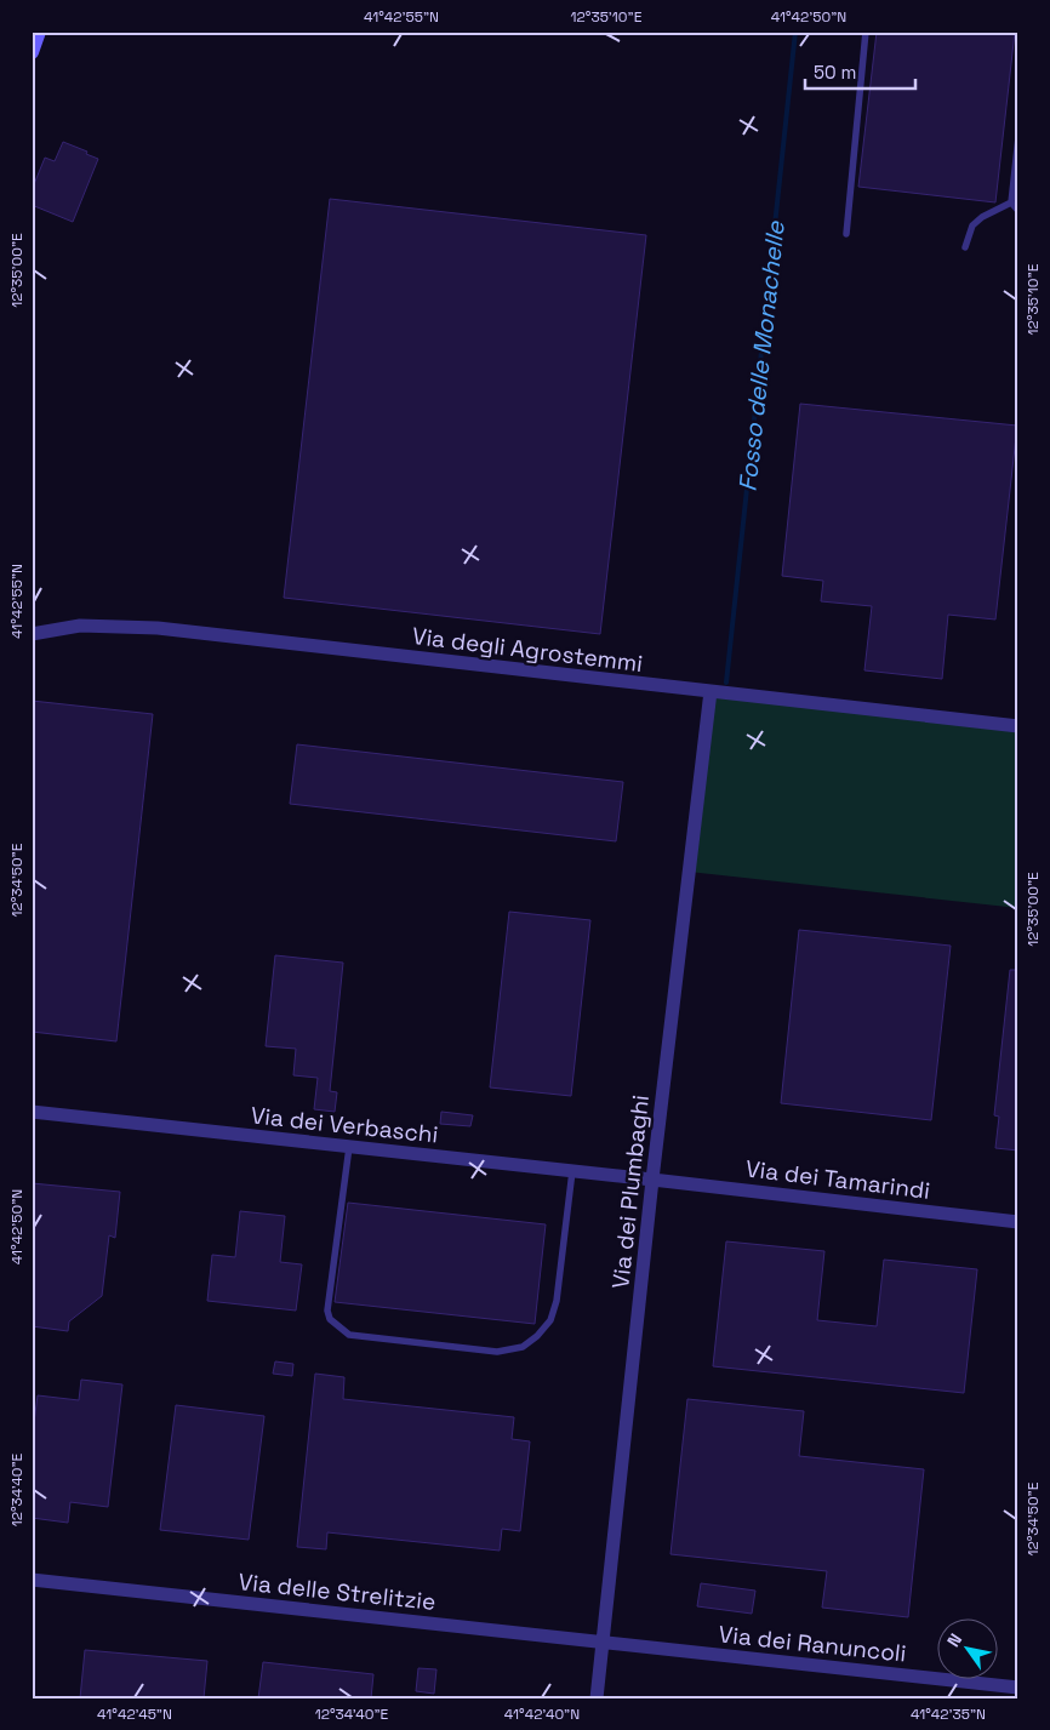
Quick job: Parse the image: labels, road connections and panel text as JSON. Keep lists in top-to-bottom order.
{
  "streets": {
    "street": [
      "Via degli Agrostemmi",
      "Via dei Verbaschi",
      "Via dei Tamarindi",
      "Via dei Plumbaghi",
      "Via delle Strelitzie",
      "Via dei Ranuncoli"
    ]
  },
  "crossings": [
    ["Via degli Agrostemmi", "Via dei Plumbaghi"],
    ["Via dei Verbaschi", "Via dei Tamarindi"],
    ["Via dei Verbaschi", "Via dei Plumbaghi"],
    ["Via dei Tamarindi", "Via dei Plumbaghi"],
    ["Via dei Plumbaghi", "Via delle Strelitzie"],
    ["Via dei Plumbaghi", "Via dei Ranuncoli"],
    ["Via delle Strelitzie", "Via dei Ranuncoli"]
  ],
  "water": ["Fosso delle Monachelle"],
  "scale_bar": "50 m",
  "north": "top left",
  "coordinates": [
    "41°42'55\"N",
    "12°35'10\"E",
    "41°42'50\"N",
    "12°35'00\"E",
    "12°34'50\"E",
    "12°34'40\"E",
    "41°42'45\"N",
    "41°42'40\"N",
    "41°42'35\"N"
  ]
}
